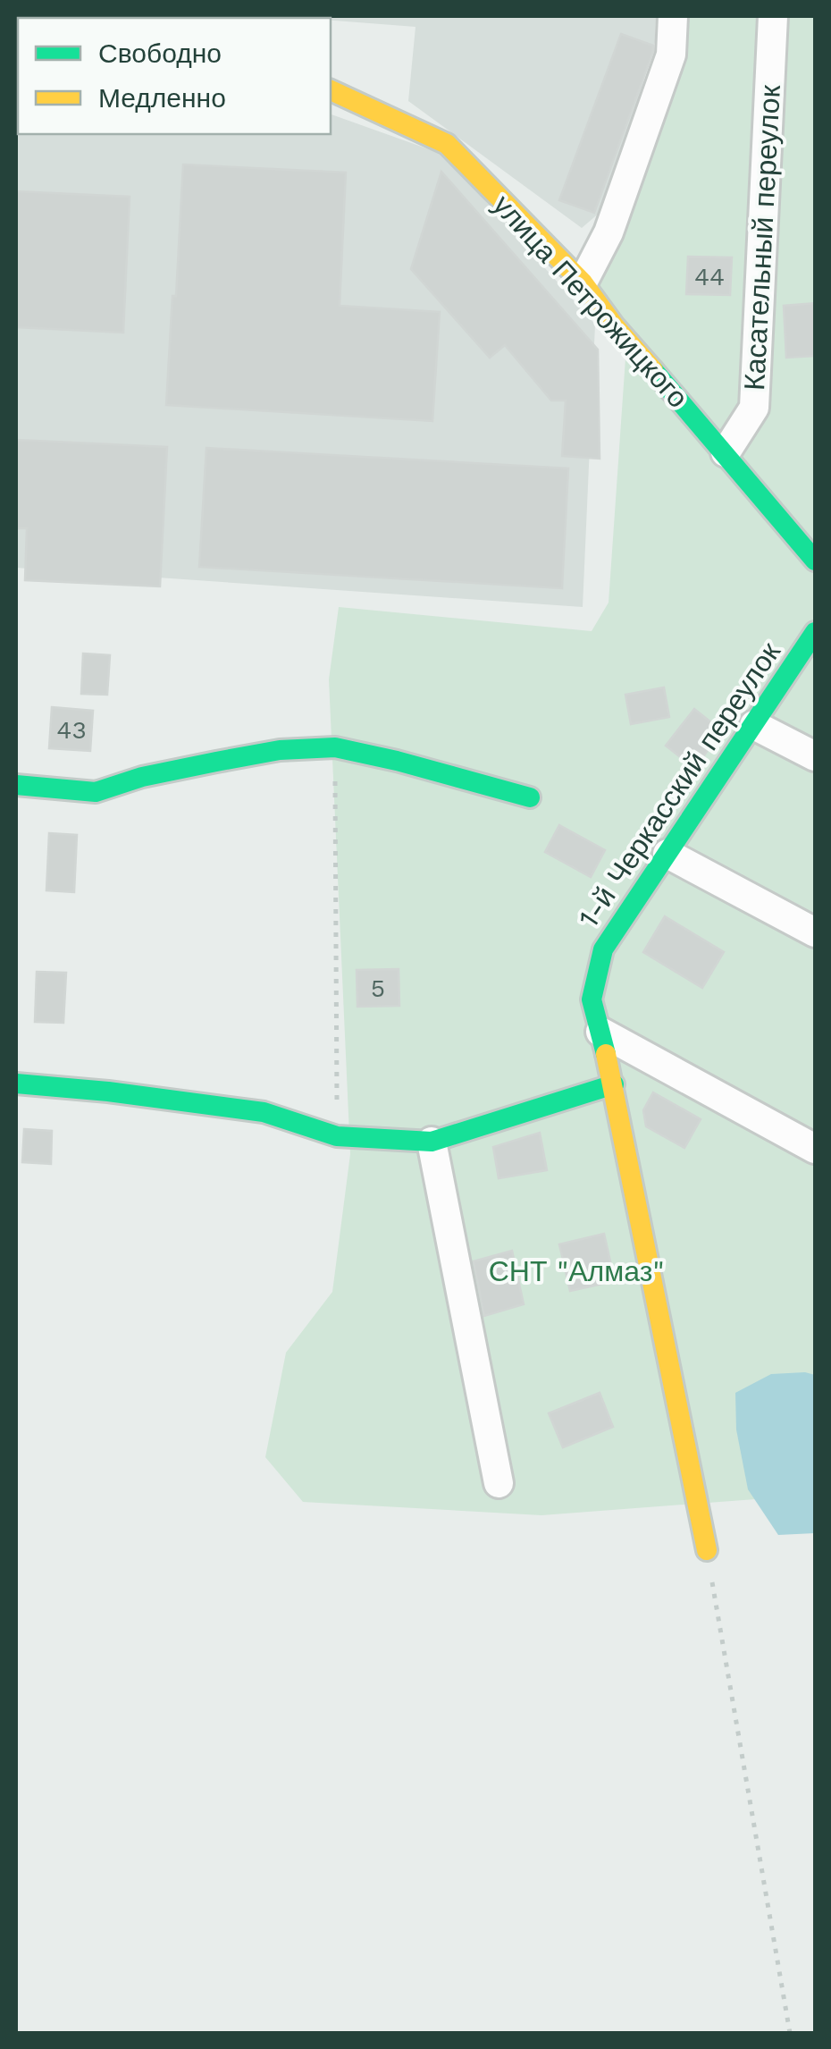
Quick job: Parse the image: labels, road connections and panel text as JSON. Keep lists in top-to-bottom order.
{
  "streets": {
    "street": ["Касательный переулок", "улица Петрожицкого", "1-й Черкасский переулок"]
  },
  "crossings": [
    ["Касательный переулок", "улица Петрожицкого"]
  ],
  "parks": ["СНТ \"Алмаз\""],
  "house_numbers": ["44", "43", "5"],
  "legend": ["Свободно", "Медленно"]
}
